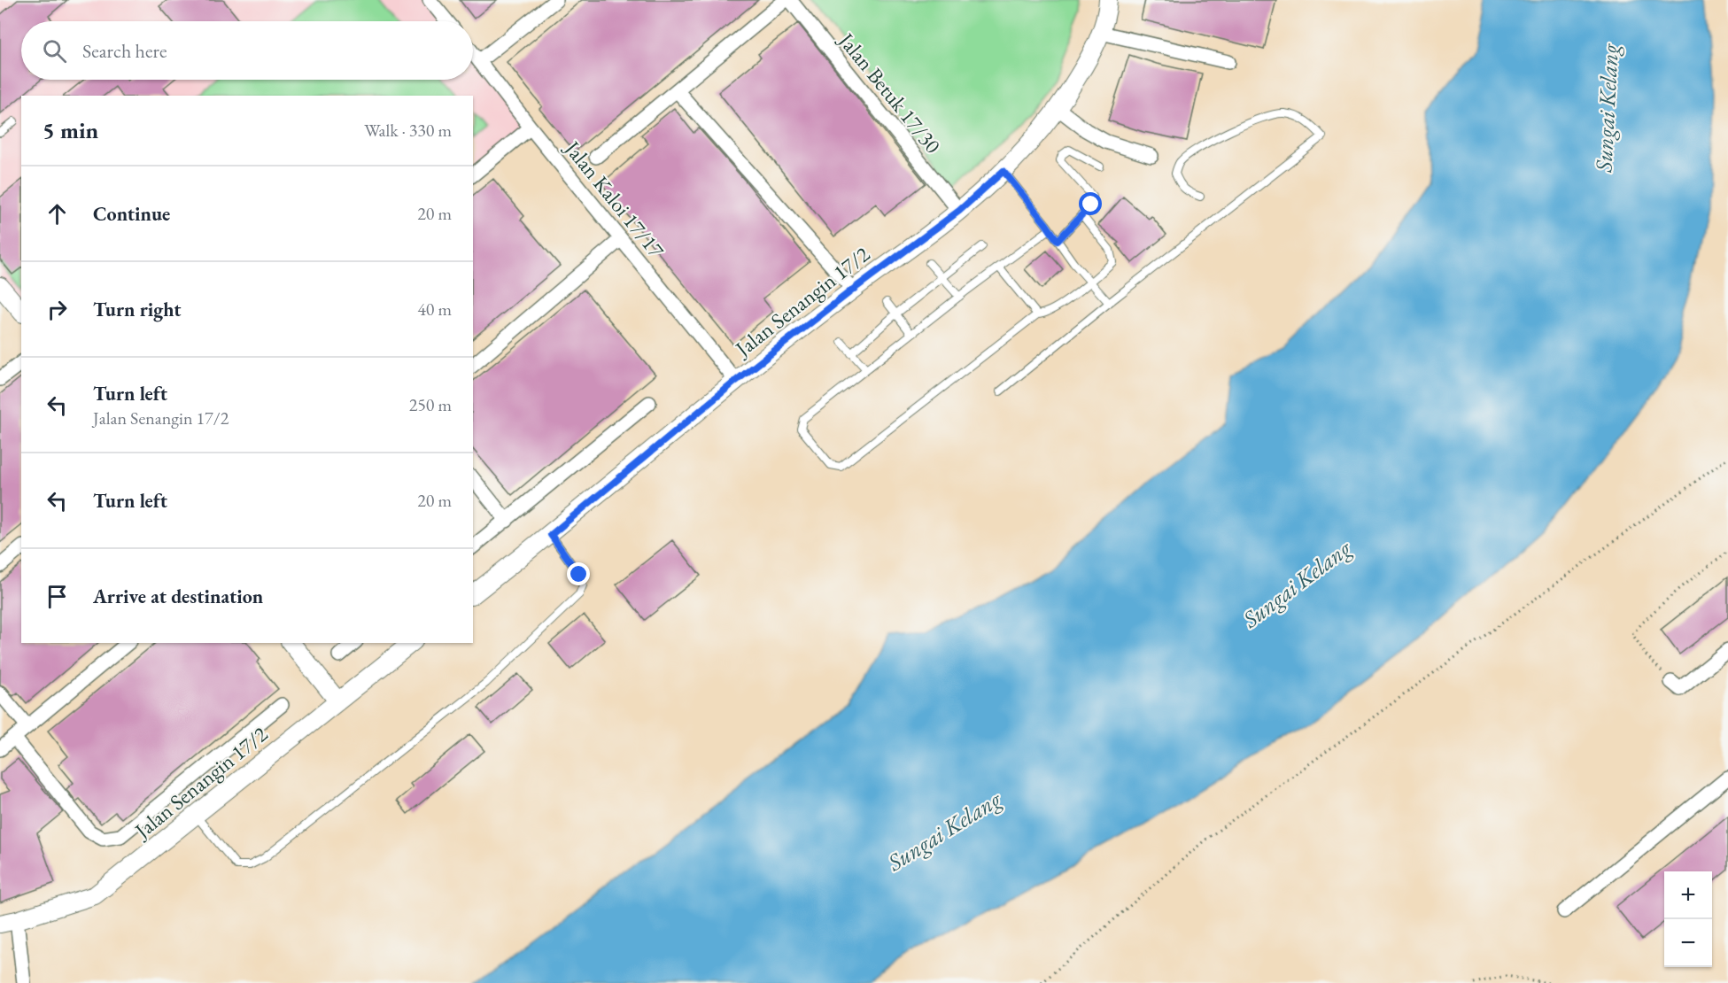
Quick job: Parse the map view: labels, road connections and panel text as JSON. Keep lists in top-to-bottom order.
{
  "streets": {
    "street": ["Jalan Betuk 17/30", "Jalan Kaloi 17/17", "Jalan Senangin 17/2"]
  },
  "crossings": [
    ["Jalan Betuk 17/30", "Jalan Senangin 17/2"],
    ["Jalan Kaloi 17/17", "Jalan Senangin 17/2"]
  ],
  "water": ["Sungai Kelang"],
  "page": {
    "search": "Search here",
    "heading": ["5 min", "Walk · 330 m"],
    "list": [
      ["Continue", "20 m"],
      ["Turn right", "40 m"],
      ["Turn left", "Jalan Senangin 17/2", "250 m"],
      ["Turn left", "20 m"],
      "Arrive at destination"
    ],
    "map_buttons": ["+", "−"]
  }
}
